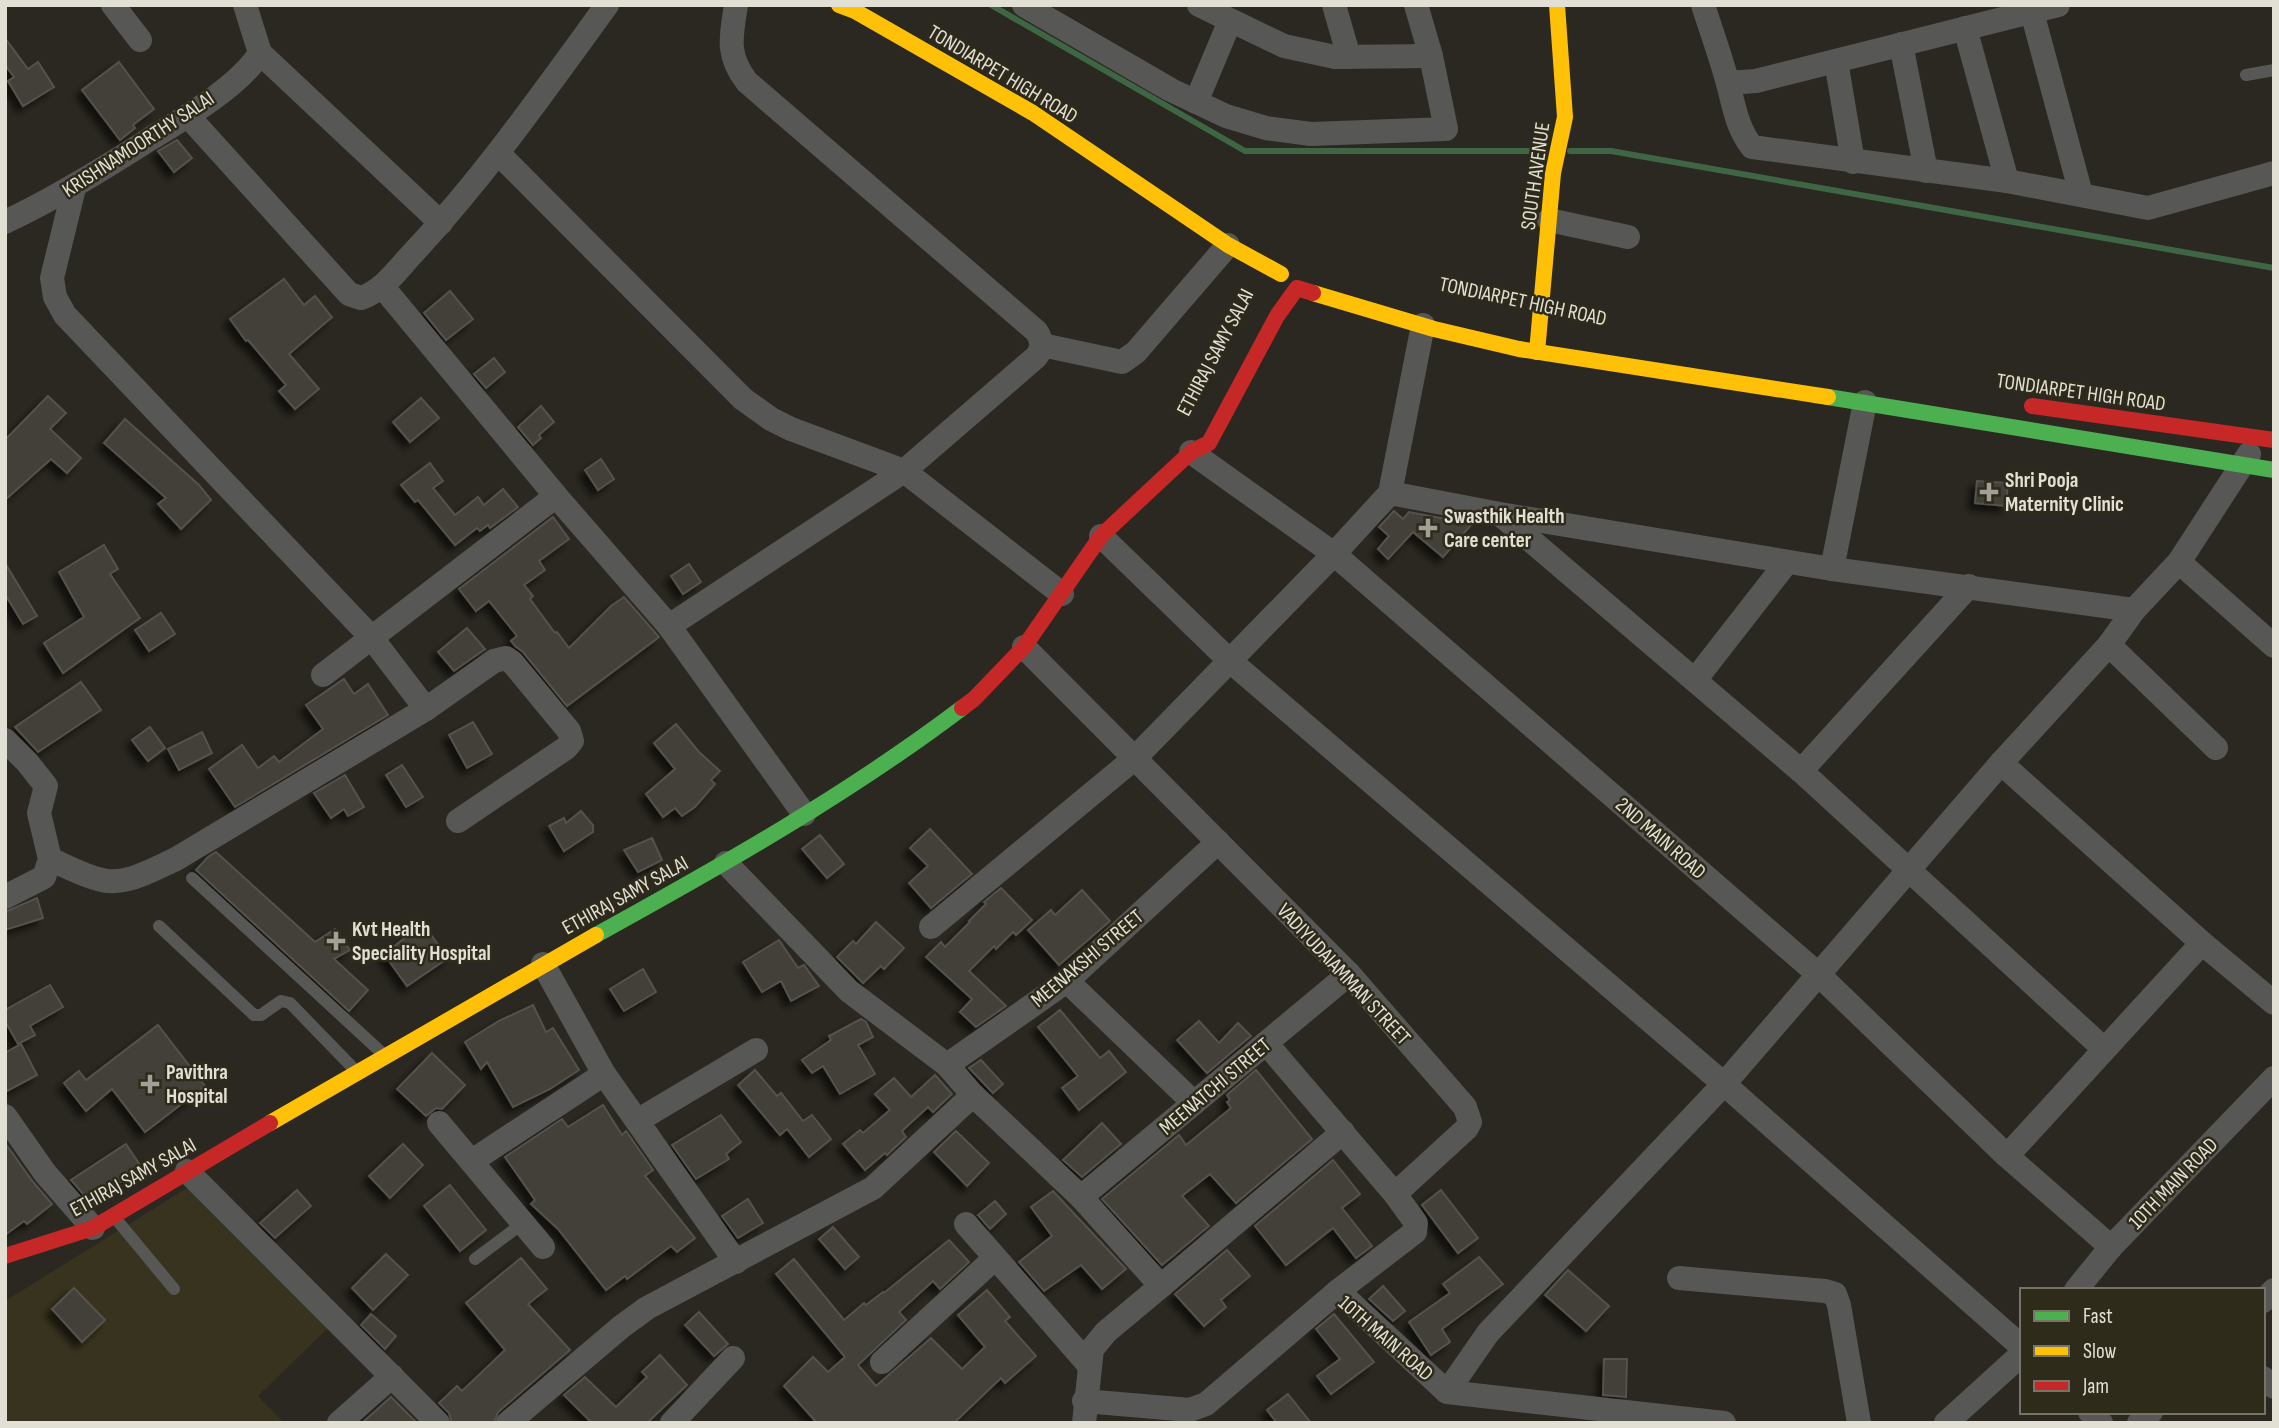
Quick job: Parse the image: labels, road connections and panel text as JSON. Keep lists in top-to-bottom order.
{
  "streets": {
    "main road": ["TONDIARPET HIGH ROAD", "SOUTH AVENUE", "ETHIRAJ SAMY SALAI"],
    "street": [
      "KRISHNAMOORTHY SALAI",
      "2ND MAIN ROAD",
      "MEENAKSHI STREET",
      "VADIYUDAIAMMAN STREET",
      "MEENATCHI STREET",
      "10TH MAIN ROAD"
    ]
  },
  "crossings": [
    ["TONDIARPET HIGH ROAD", "SOUTH AVENUE"],
    ["TONDIARPET HIGH ROAD", "ETHIRAJ SAMY SALAI"],
    ["ETHIRAJ SAMY SALAI", "2ND MAIN ROAD"],
    ["ETHIRAJ SAMY SALAI", "VADIYUDAIAMMAN STREET"],
    ["2ND MAIN ROAD", "10TH MAIN ROAD"],
    ["MEENAKSHI STREET", "VADIYUDAIAMMAN STREET"],
    ["VADIYUDAIAMMAN STREET", "MEENATCHI STREET"]
  ],
  "places": {
    "health": [
      "Shri Pooja Maternity Clinic",
      "Swasthik Health Care center",
      "Kvt Health Speciality Hospital",
      "Pavithra Hospital"
    ]
  },
  "legend": ["Fast", "Slow", "Jam"]
}
